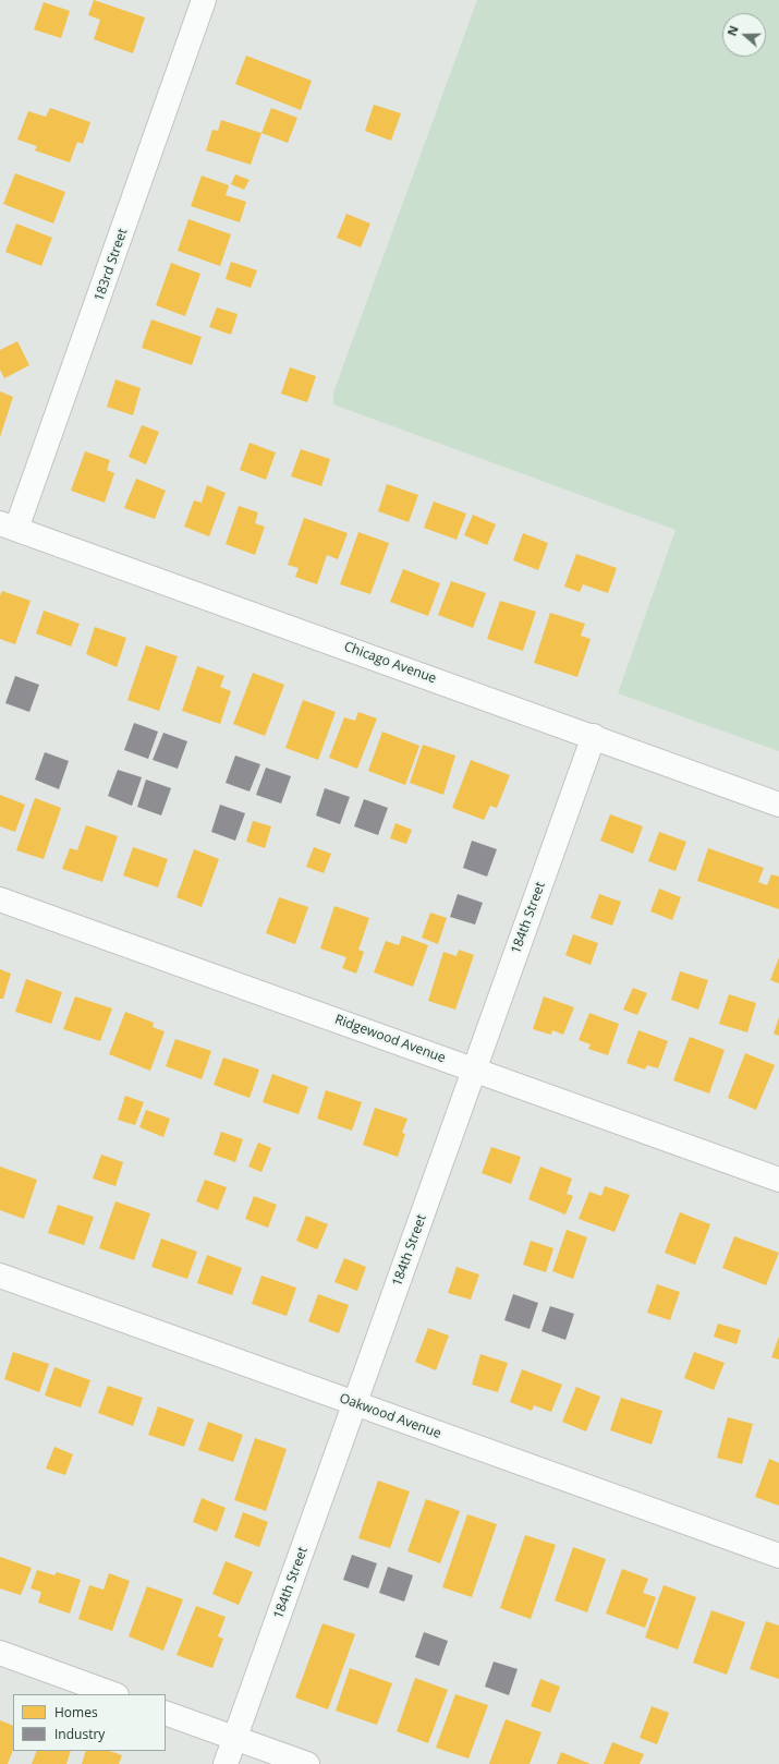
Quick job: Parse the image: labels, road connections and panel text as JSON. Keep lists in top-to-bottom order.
{
  "streets": {
    "street": [
      "183rd Street",
      "Chicago Avenue",
      "184th Street",
      "Ridgewood Avenue",
      "Oakwood Avenue"
    ]
  },
  "crossings": [
    ["183rd Street", "Chicago Avenue"],
    ["Chicago Avenue", "184th Street"],
    ["184th Street", "Ridgewood Avenue"],
    ["184th Street", "Oakwood Avenue"]
  ],
  "legend": ["Homes", "Industry"],
  "north": "left"
}
